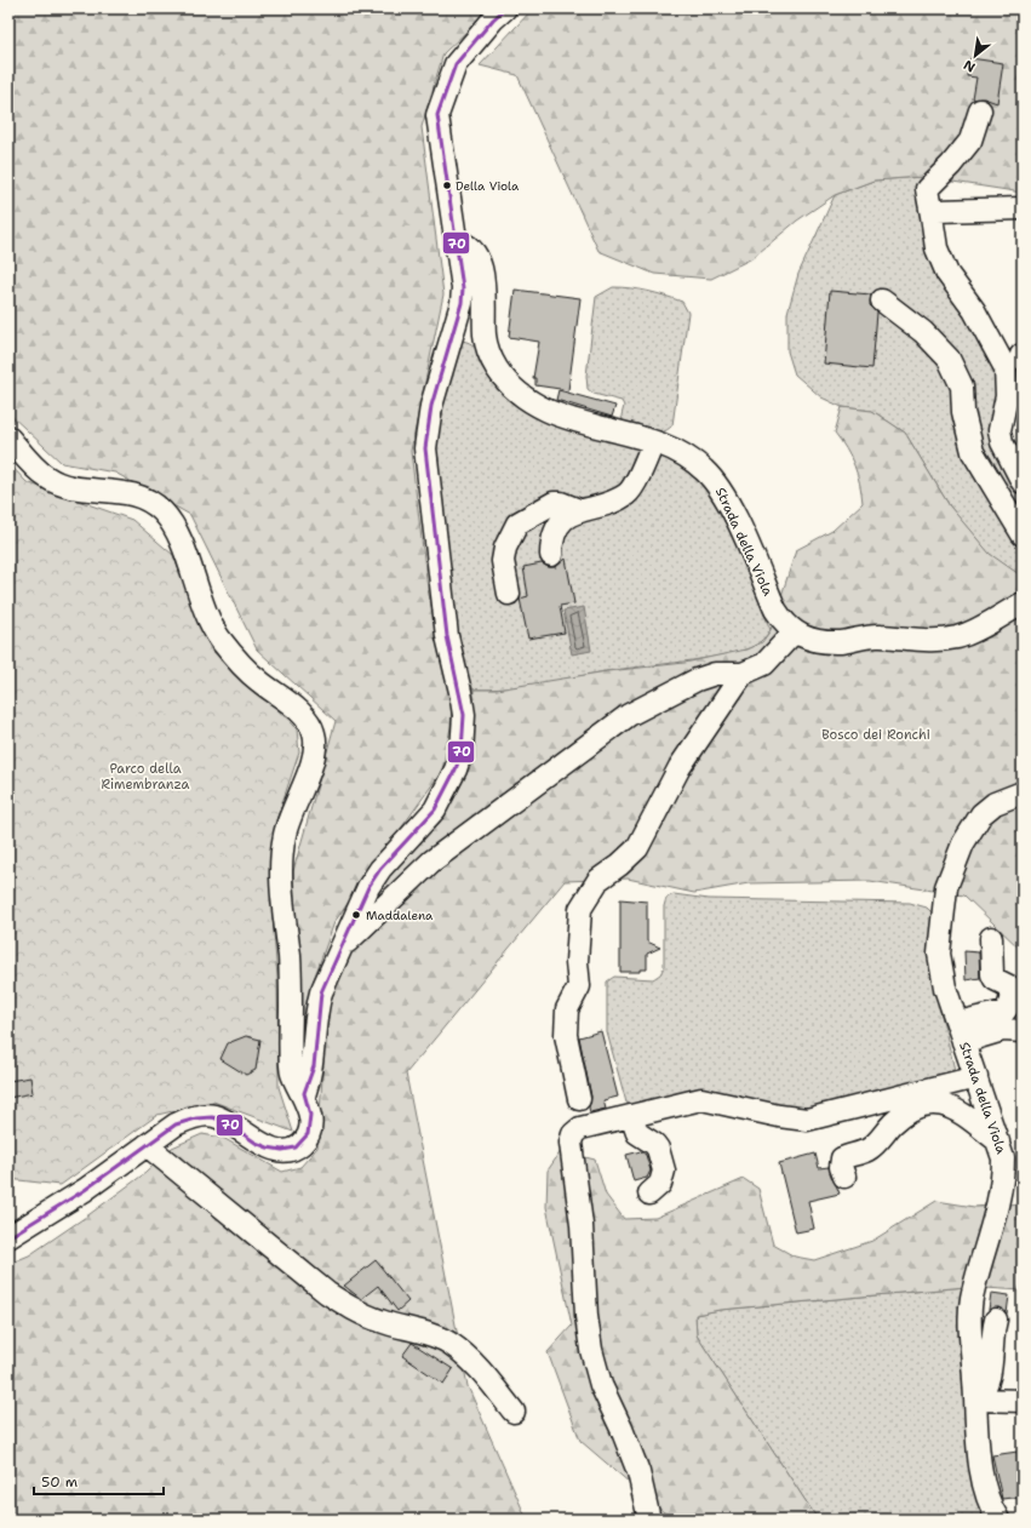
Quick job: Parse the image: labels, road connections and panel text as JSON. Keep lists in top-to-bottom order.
{
  "streets": {
    "street": ["Strada della Viola"]
  },
  "parks": ["Bosco dei Ronchi", "Parco della Rimembranza"],
  "places": ["Della Viola", "Maddalena"],
  "lines": ["transit line 70"],
  "scale_bar": "50 m",
  "north": "bottom left"
}
